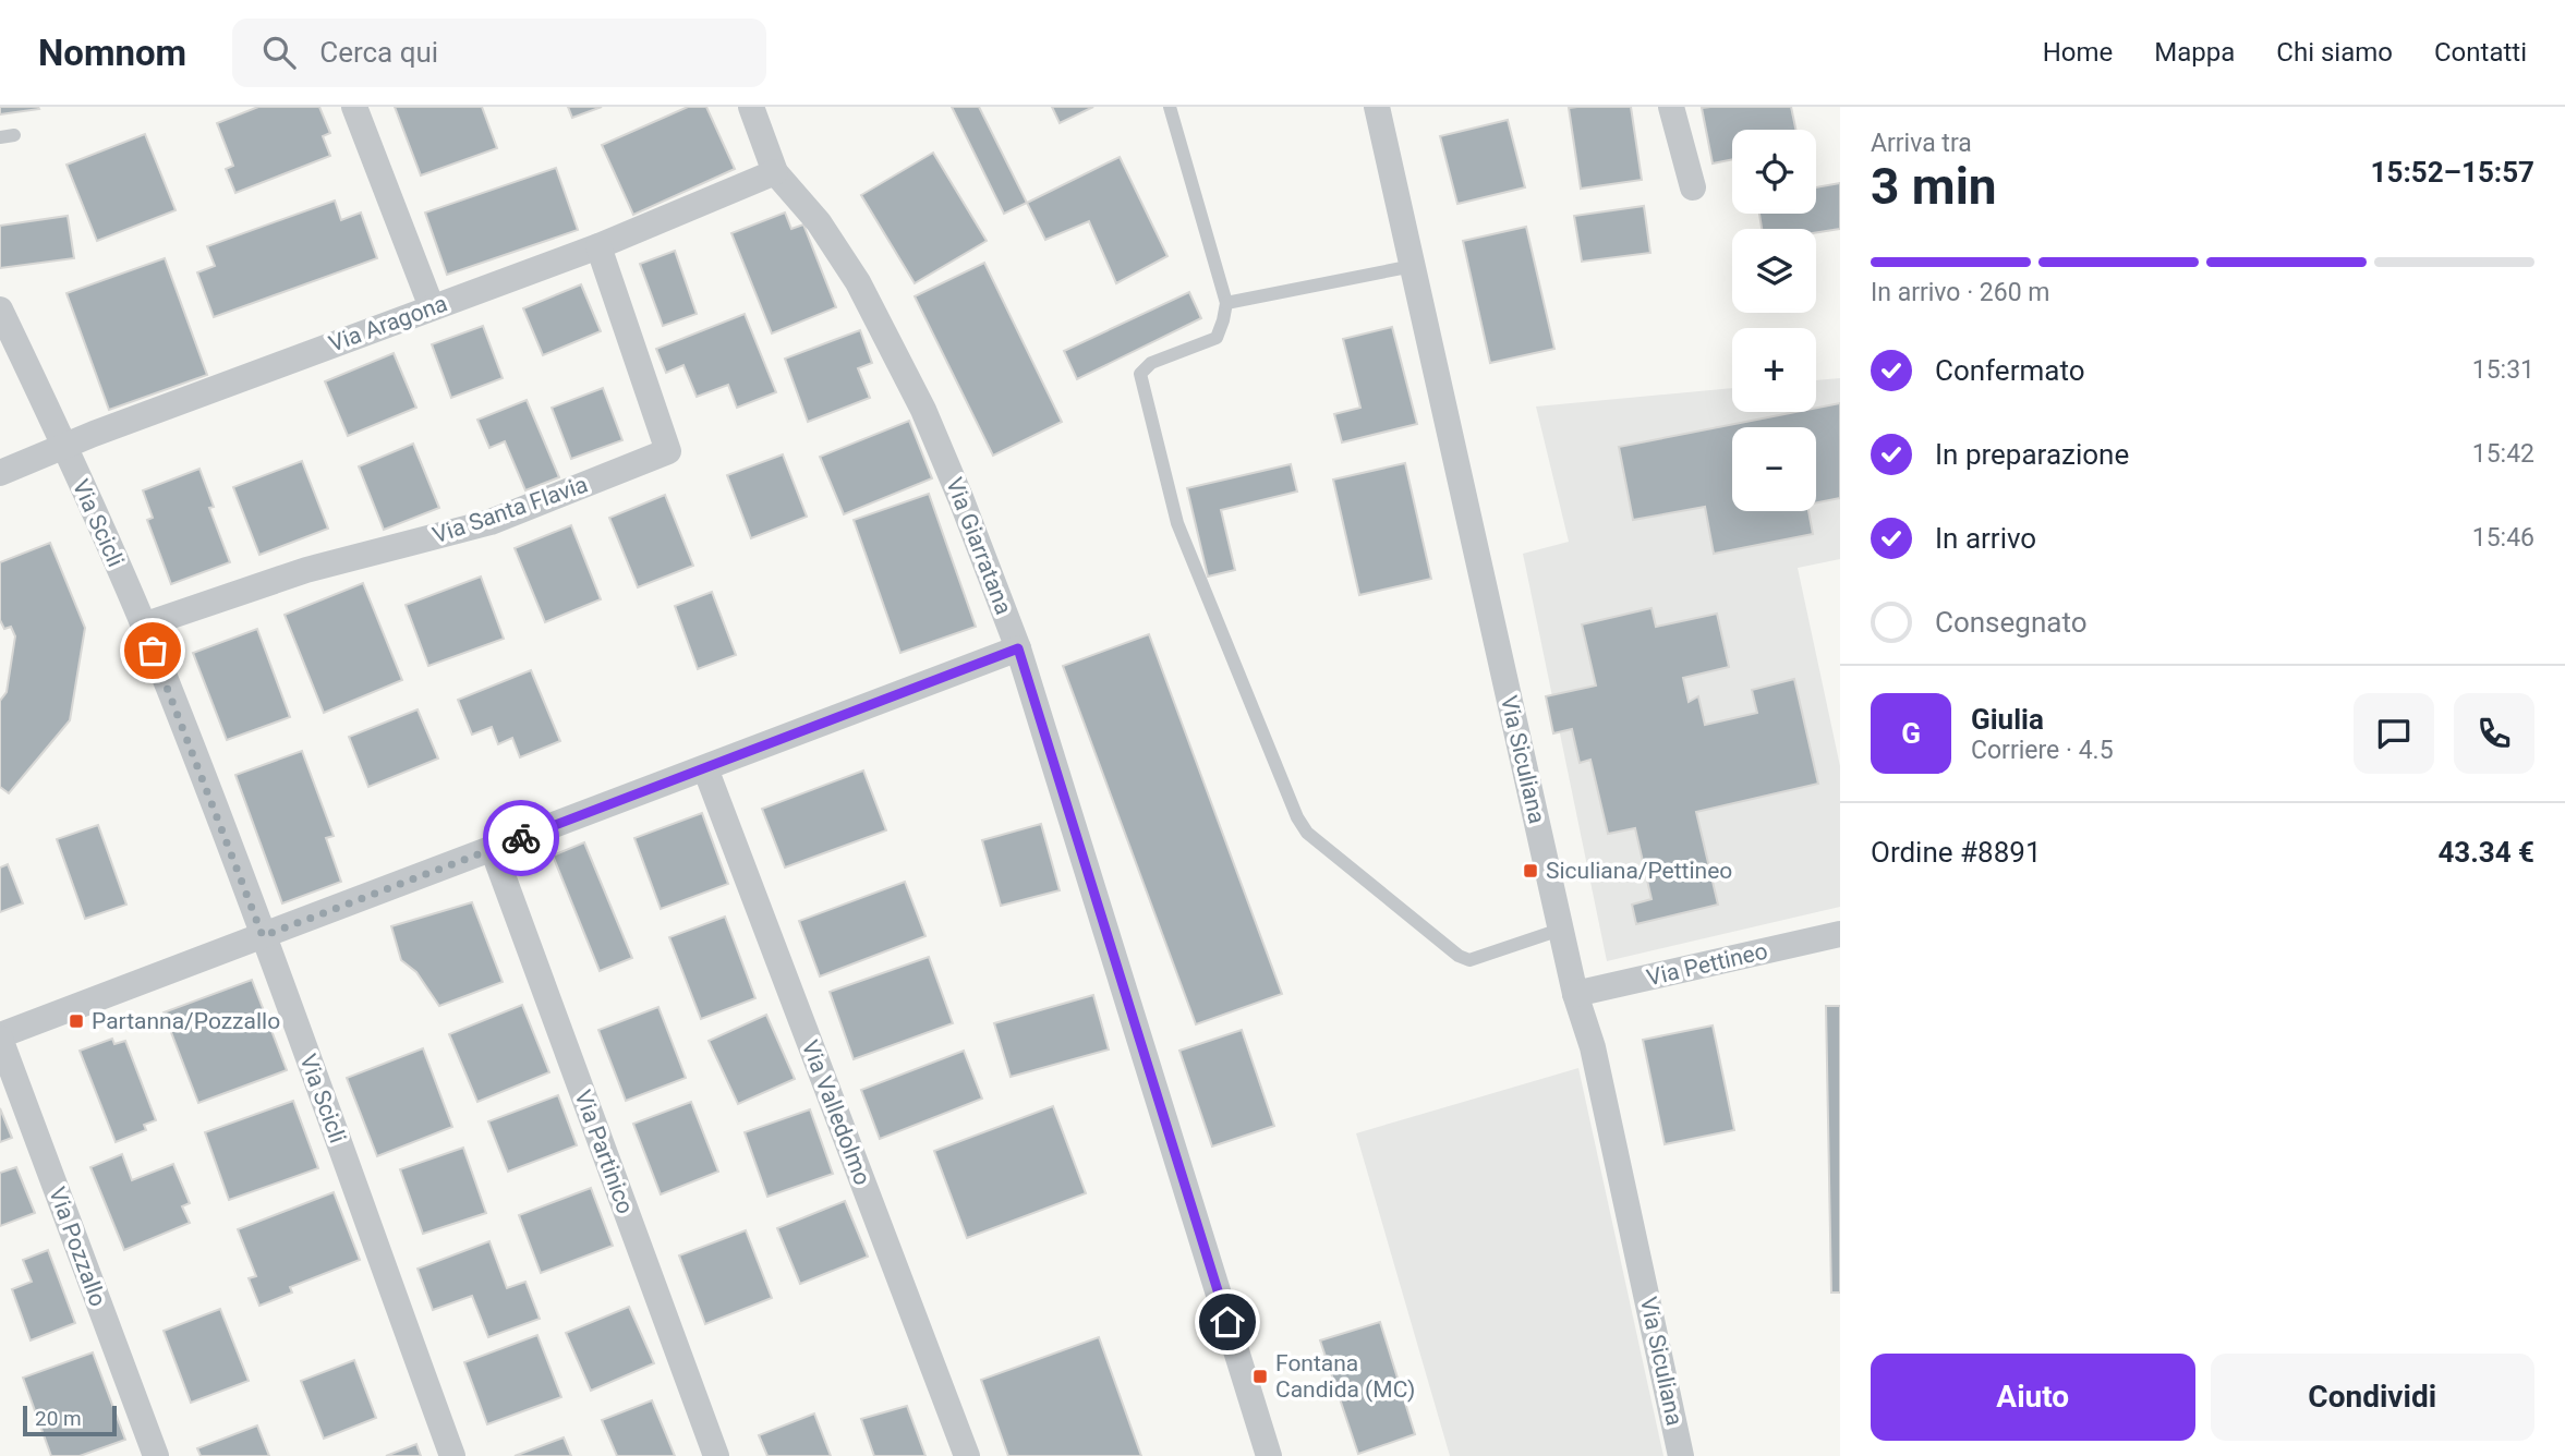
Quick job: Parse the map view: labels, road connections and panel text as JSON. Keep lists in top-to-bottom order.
{
  "streets": {
    "street": [
      "Via Aragona",
      "Via Santa Flavia",
      "Via Scicli",
      "Via Giarratana",
      "Via Siculiana",
      "Via Pettineo",
      "Via Valledolmo",
      "Via Partinico",
      "Via Pozzallo"
    ]
  },
  "crossings": [
    ["Via Aragona", "Via Santa Flavia"],
    ["Via Aragona", "Via Scicli"],
    ["Via Aragona", "Via Giarratana"],
    ["Via Santa Flavia", "Via Scicli"],
    ["Via Siculiana", "Via Pettineo"]
  ],
  "places": {
    "transit": ["Siculiana/Pettineo", "Partanna/Pozzallo", "Fontana Candida (MC)"]
  },
  "scale_bar": "20 m",
  "page": {
    "header": "Nomnom",
    "search": "Cerca qui",
    "nav": [
      "Home",
      "Mappa",
      "Chi siamo",
      "Contatti"
    ],
    "heading": ["3 min", "Arriva tra", "15:52–15:57"],
    "panel": [
      "Giulia",
      "Corriere · 4.5",
      "Ordine #8891",
      "43.34 €"
    ],
    "map_buttons": ["+", "−"],
    "bar": "In arrivo · 260 m",
    "list": [
      ["Confermato", "15:31"],
      ["In preparazione", "15:42"],
      ["In arrivo", "15:46"],
      "Consegnato"
    ],
    "round": "G",
    "buttons": ["Aiuto", "Condividi"],
    "scale": "20 m"
  }
}
